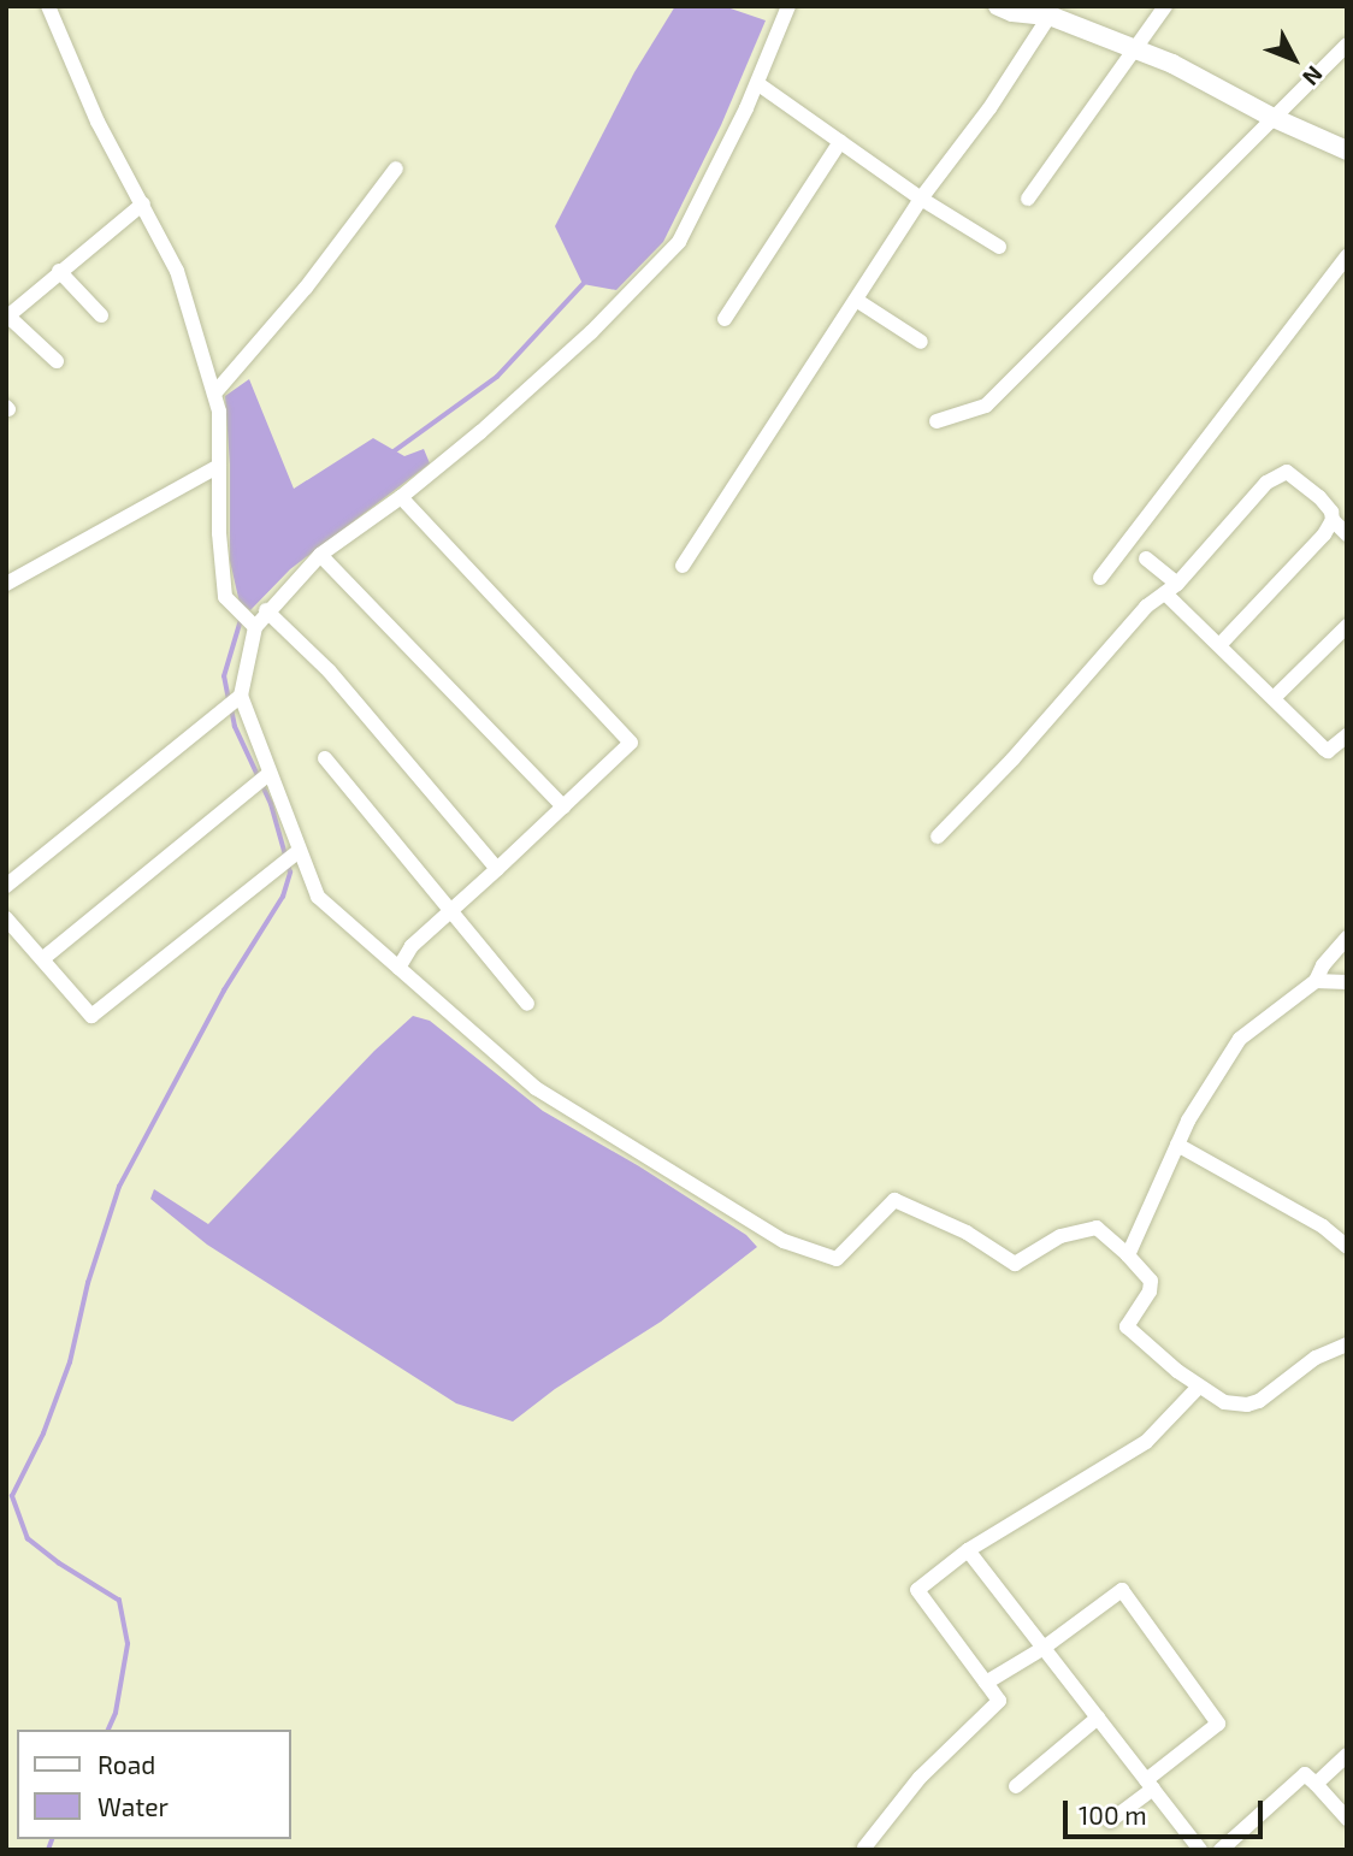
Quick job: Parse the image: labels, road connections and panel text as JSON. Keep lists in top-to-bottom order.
{
  "legend": ["Road", "Water"],
  "scale_bar": "100 m",
  "north": "bottom right"
}
